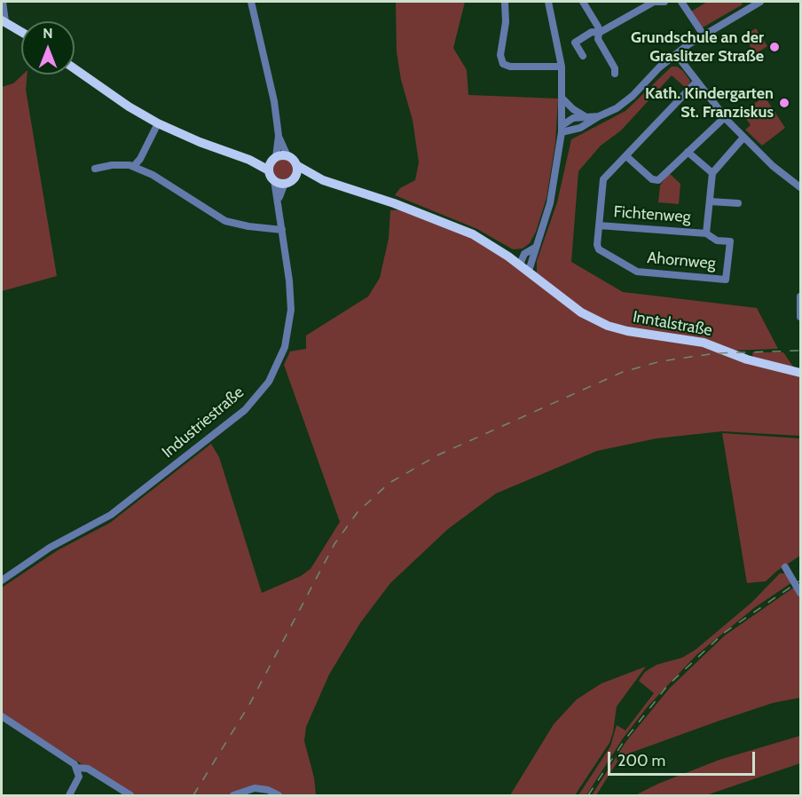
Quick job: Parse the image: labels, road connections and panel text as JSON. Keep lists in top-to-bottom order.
{
  "streets": {
    "main road": ["Inntalstraße"],
    "street": ["Fichtenweg", "Ahornweg", "Industriestraße"]
  },
  "crossings": [
    ["Fichtenweg", "Ahornweg"]
  ],
  "places": ["Grundschule an der Graslitzer Straße", "Kath. Kindergarten St. Franziskus"],
  "scale_bar": "200 m",
  "north": "top"
}
